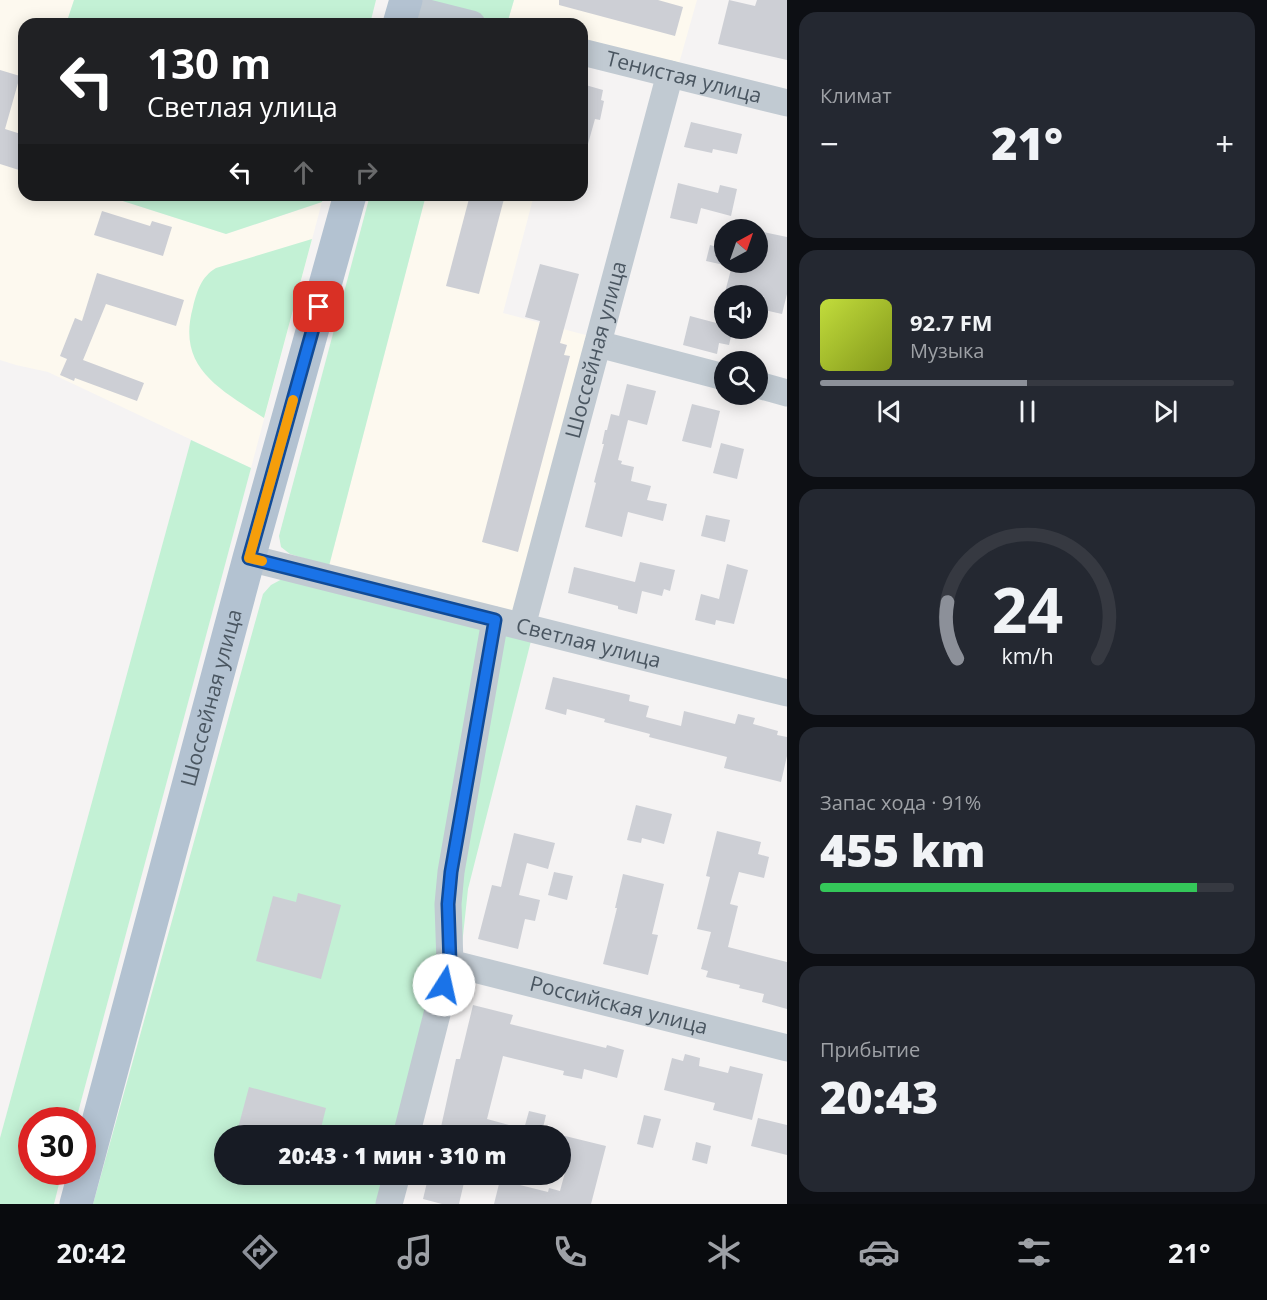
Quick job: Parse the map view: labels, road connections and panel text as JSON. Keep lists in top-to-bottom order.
{
  "streets": {
    "main road": ["Шоссейная улица"],
    "street": ["Тенистая улица", "Светлая улица", "Российская улица"]
  },
  "crossings": [
    ["Тенистая улица", "Шоссейная улица"],
    ["Шоссейная улица", "Светлая улица"]
  ],
  "north": "top right",
  "page": {
    "tile": [
      "Климат",
      ["Запас хода · 91%", "455 km"],
      ["Прибытие", "20:43"]
    ],
    "turn": ["130 m", "Светлая улица"],
    "heat": ["−", "21°", "+"],
    "song": ["92.7 FM", "Музыка"],
    "limit": "30",
    "trip": "20:43 · 1 мин · 310 m",
    "tabs": ["20:42", "21°"],
    "gauge": ["24", "km/h"]
  }
}
